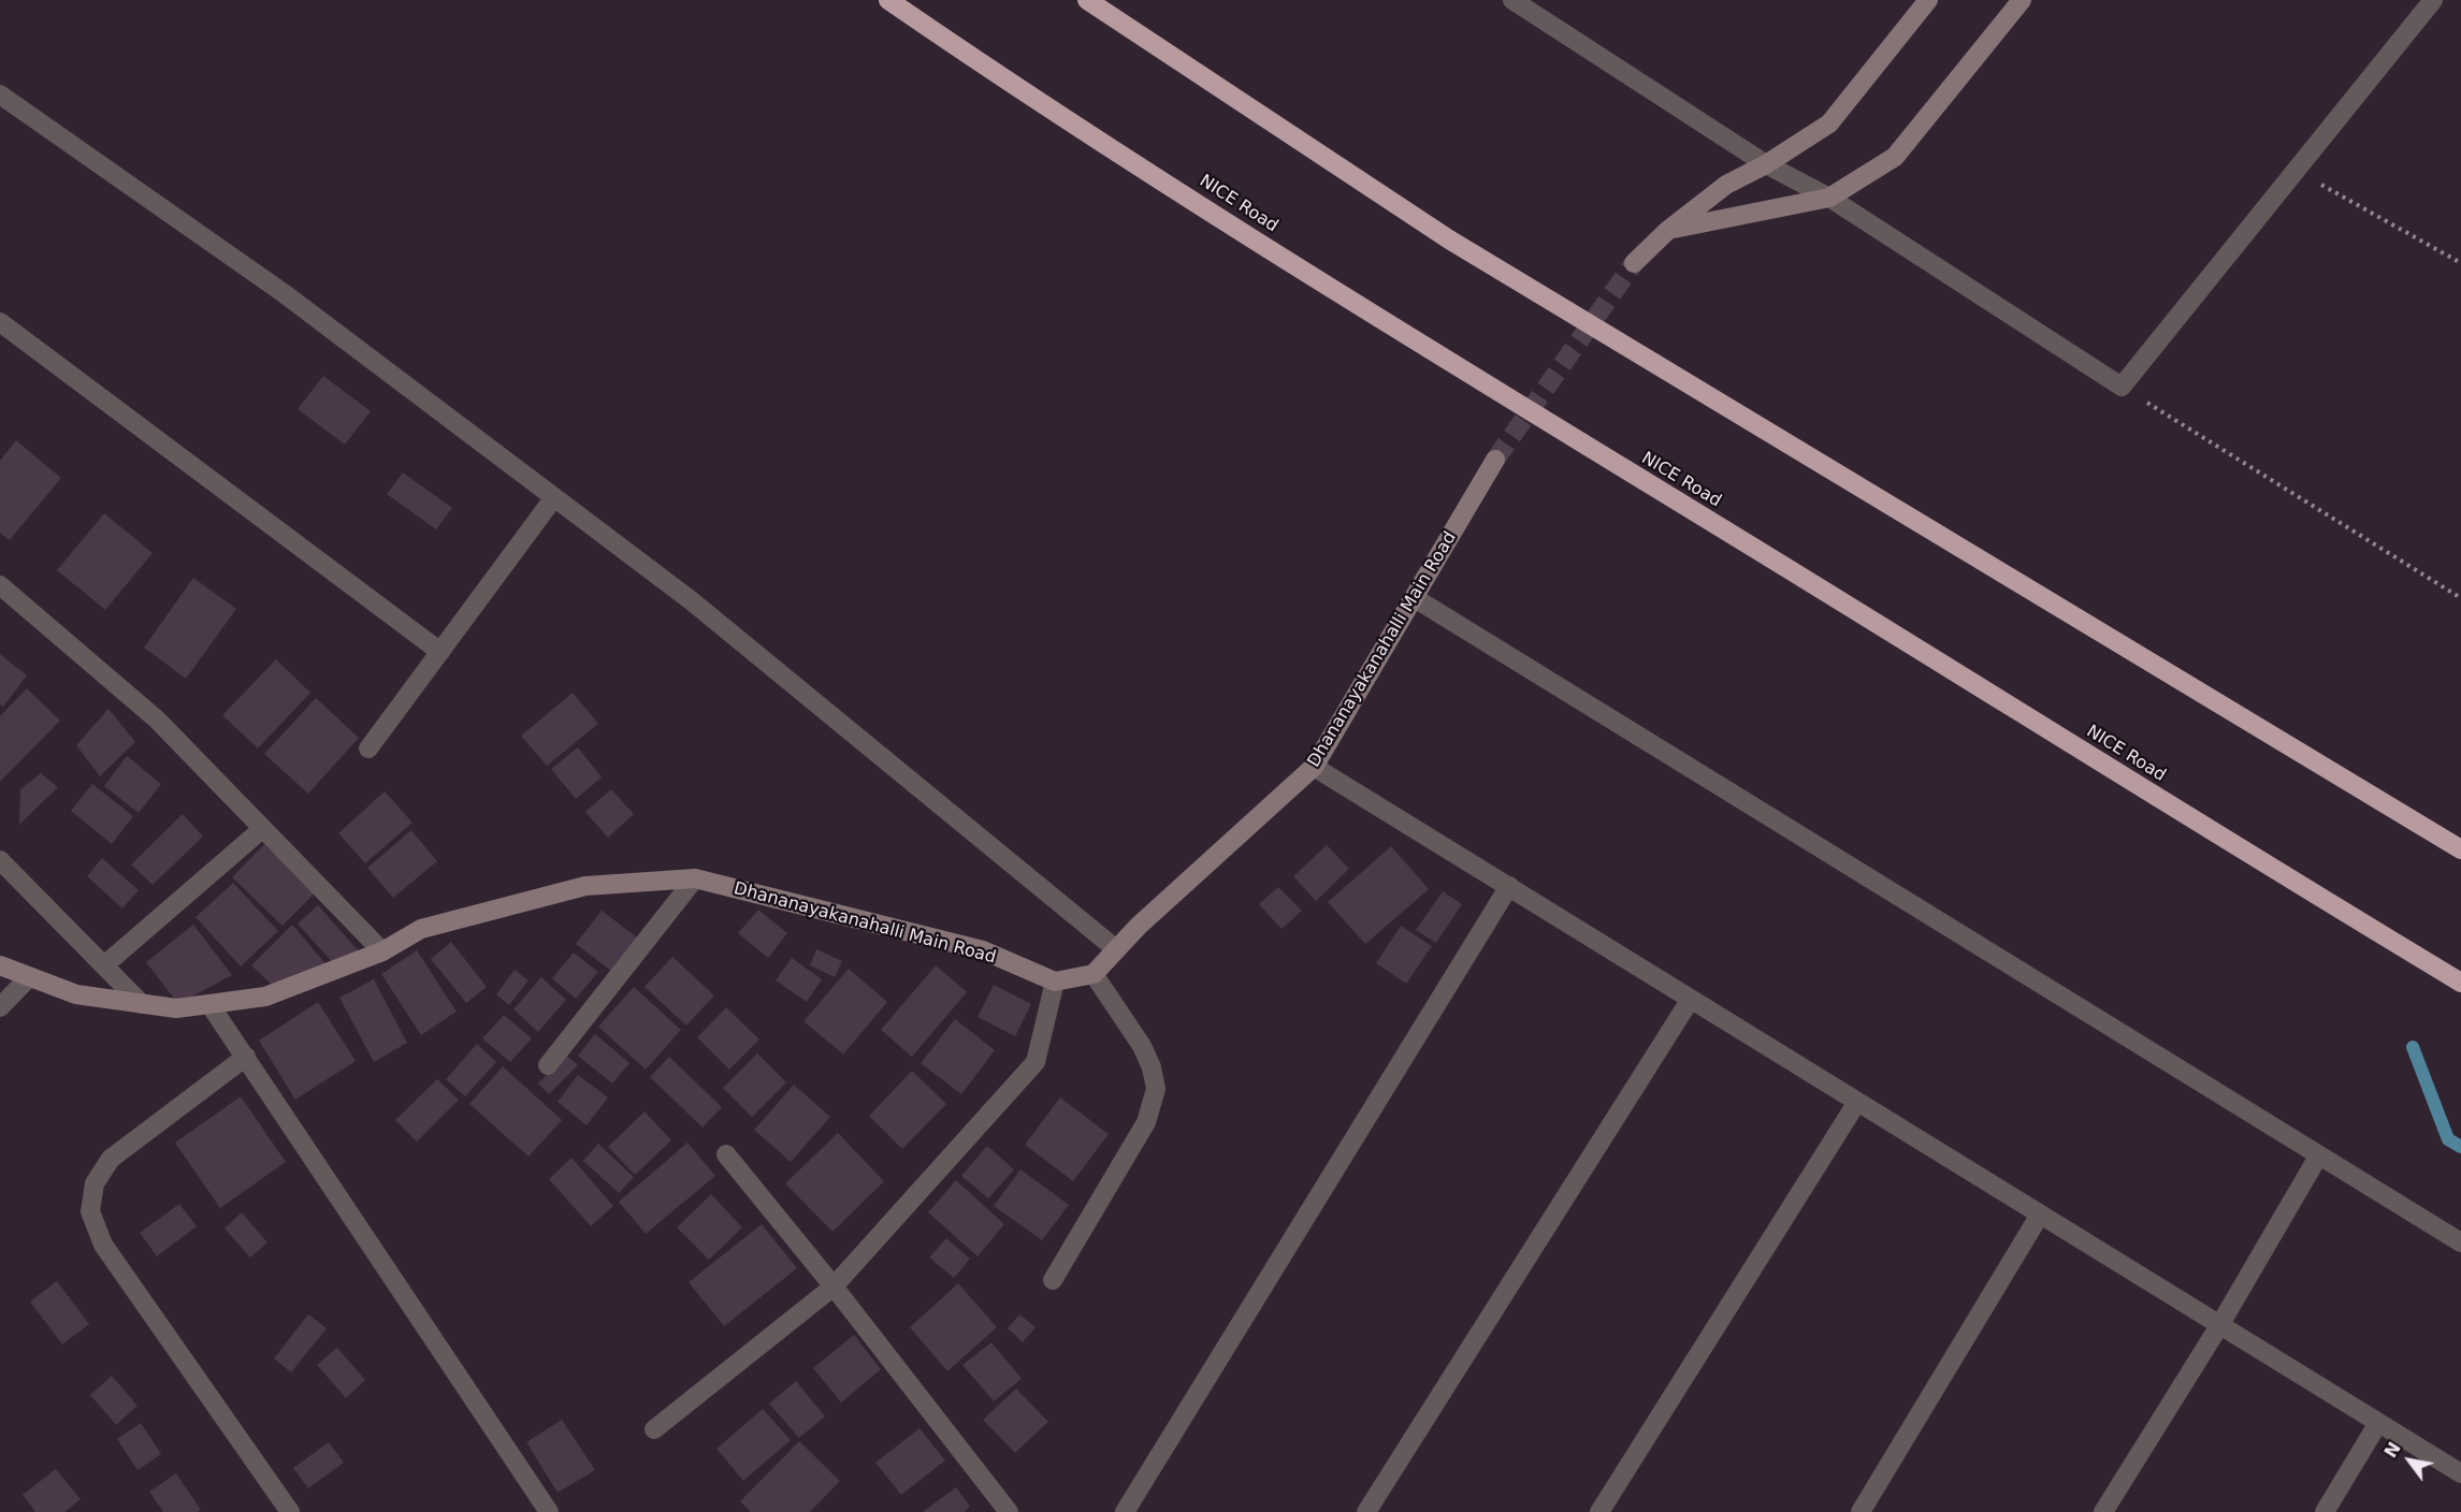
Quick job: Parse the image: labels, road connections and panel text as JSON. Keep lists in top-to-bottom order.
{
  "streets": {
    "highway": ["NICE Road"],
    "street": ["Dhananayakanahalli Main Road"]
  },
  "north": "top left"
}
